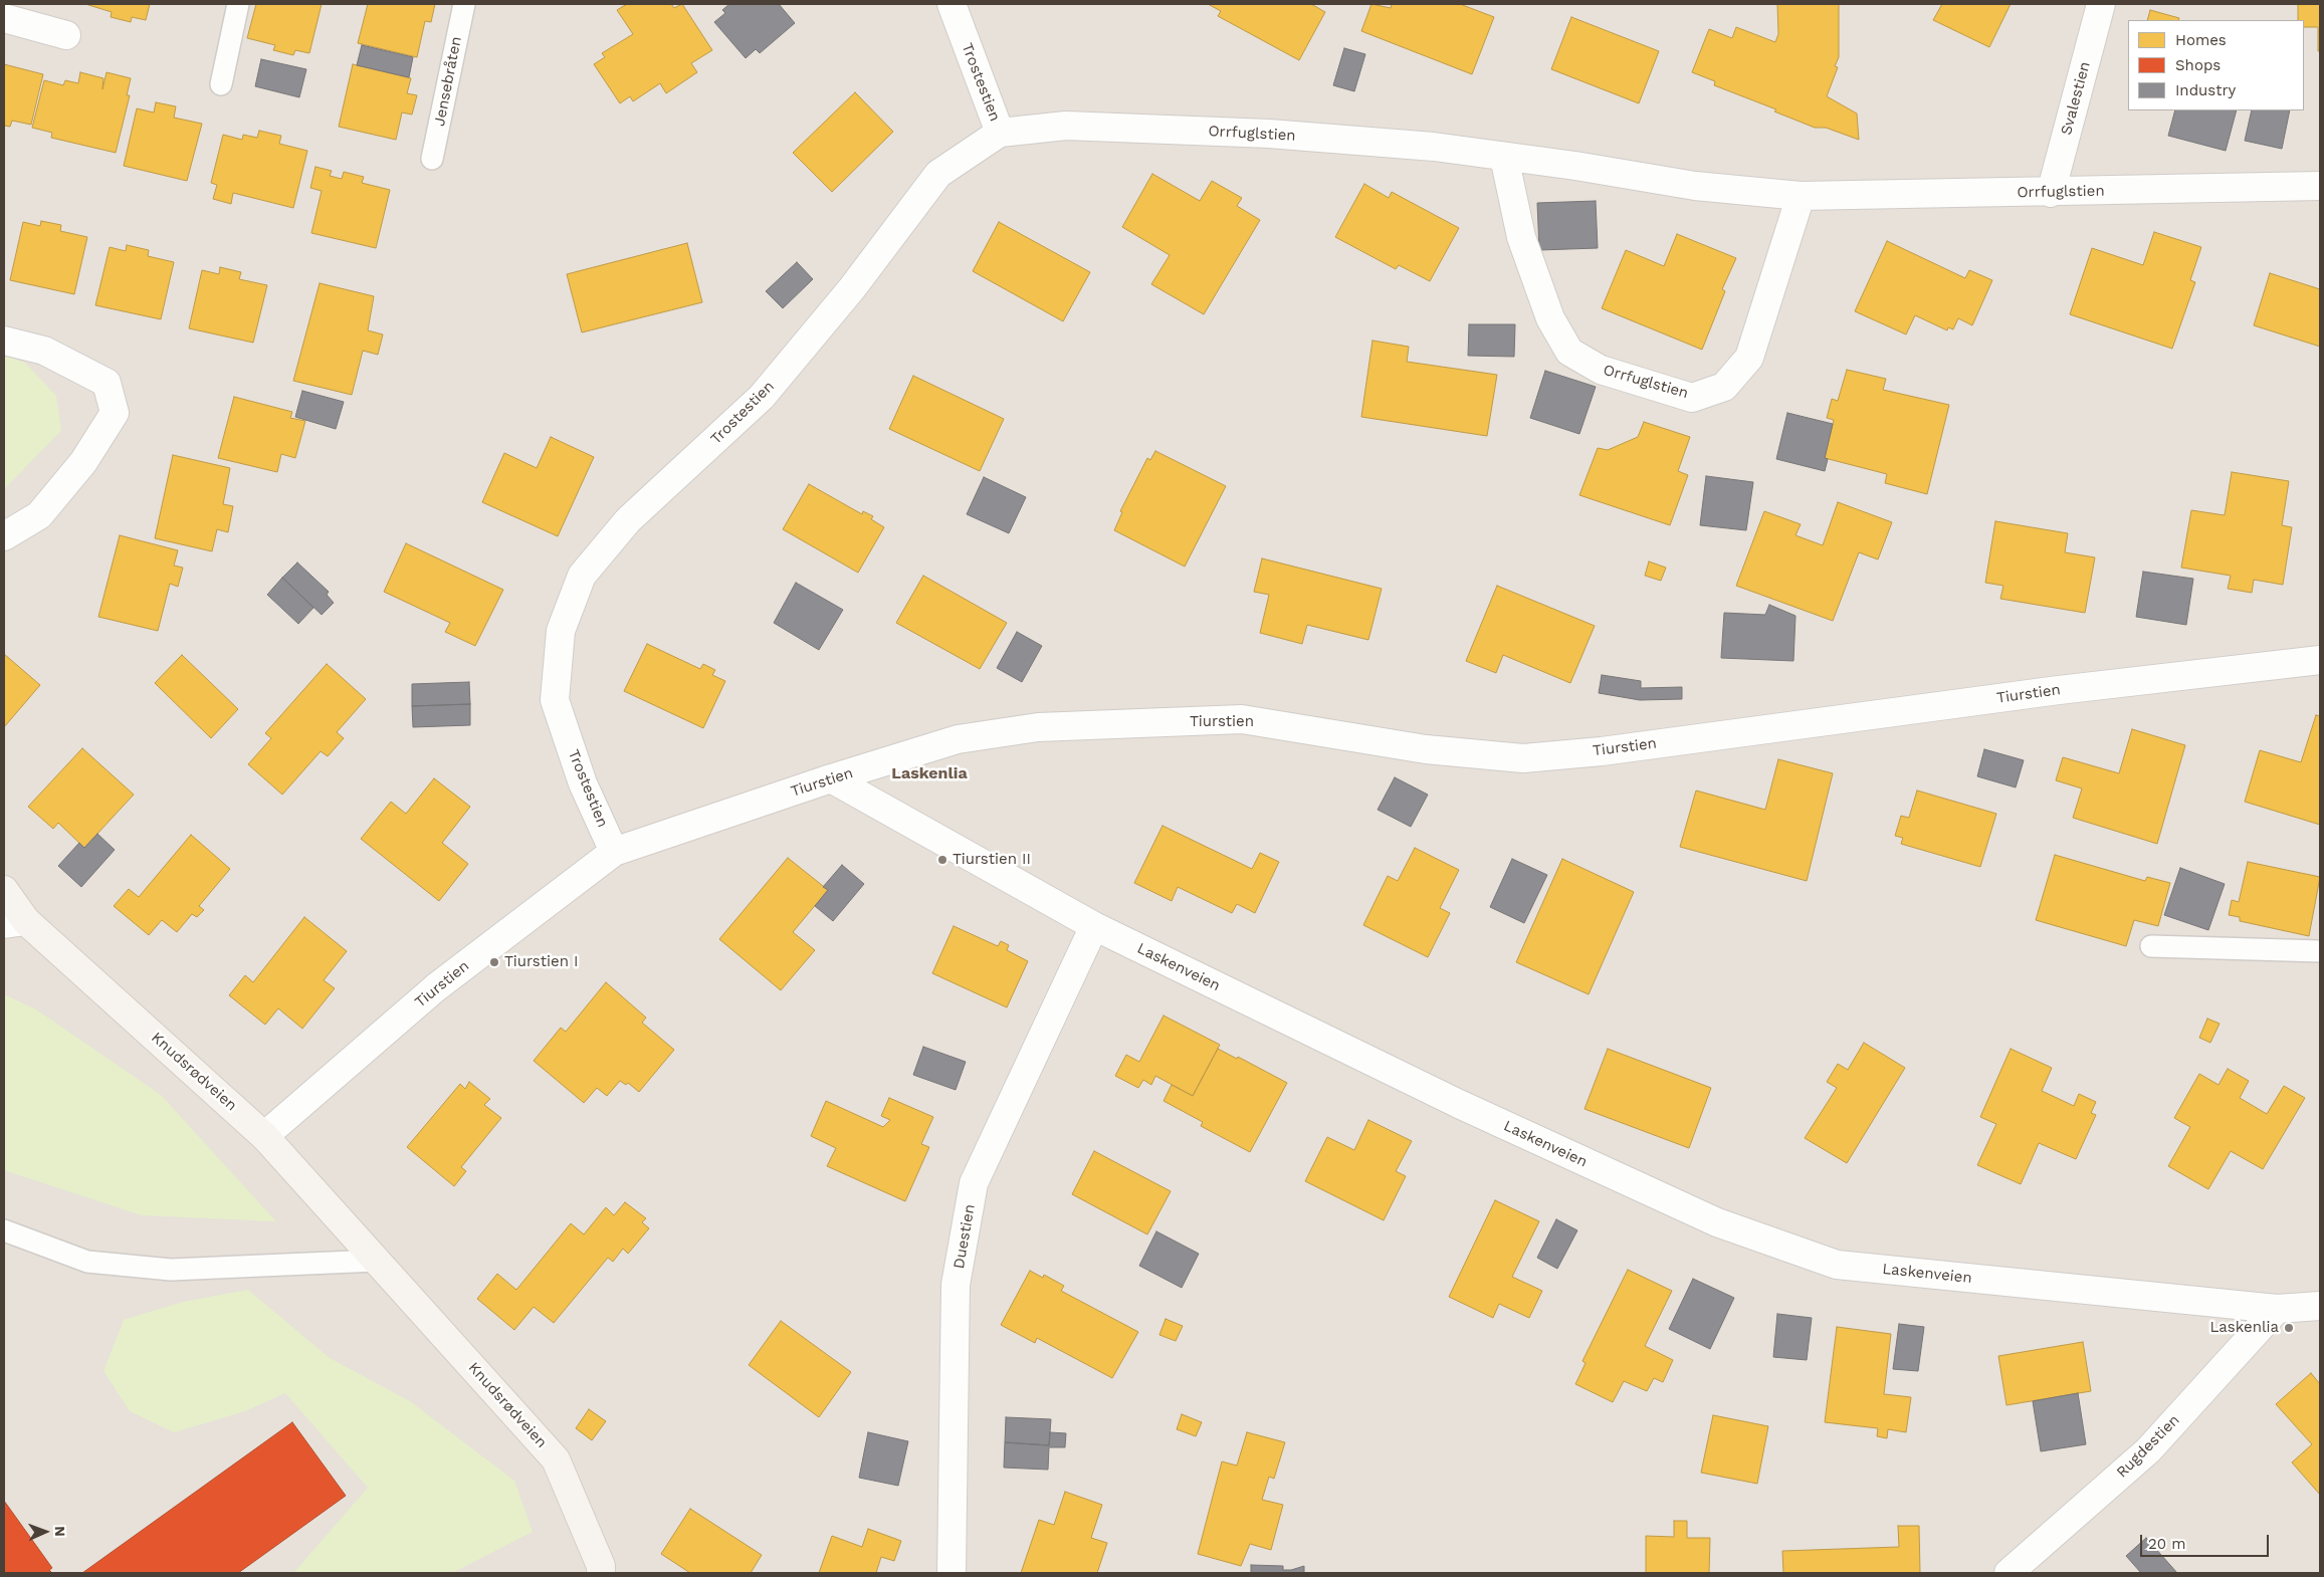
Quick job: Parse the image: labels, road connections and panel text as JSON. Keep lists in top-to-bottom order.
{
  "streets": {
    "street": [
      "Trostestien",
      "Svalestien",
      "Orrfuglstien",
      "Tiurstien",
      "Laskenveien",
      "Knudsrødveien",
      "Duestien",
      "Rugdestien"
    ],
    "lane": ["Jensebråten"]
  },
  "crossings": [
    ["Trostestien", "Orrfuglstien"],
    ["Trostestien", "Tiurstien"],
    ["Svalestien", "Orrfuglstien"],
    ["Tiurstien", "Laskenveien"],
    ["Tiurstien", "Knudsrødveien"],
    ["Laskenveien", "Duestien"],
    ["Laskenveien", "Rugdestien"]
  ],
  "districts": ["Laskenlia"],
  "places": ["Tiurstien II", "Tiurstien I", "Laskenlia"],
  "legend": ["Homes", "Shops", "Industry"],
  "scale_bar": "20 m",
  "north": "right"
}
